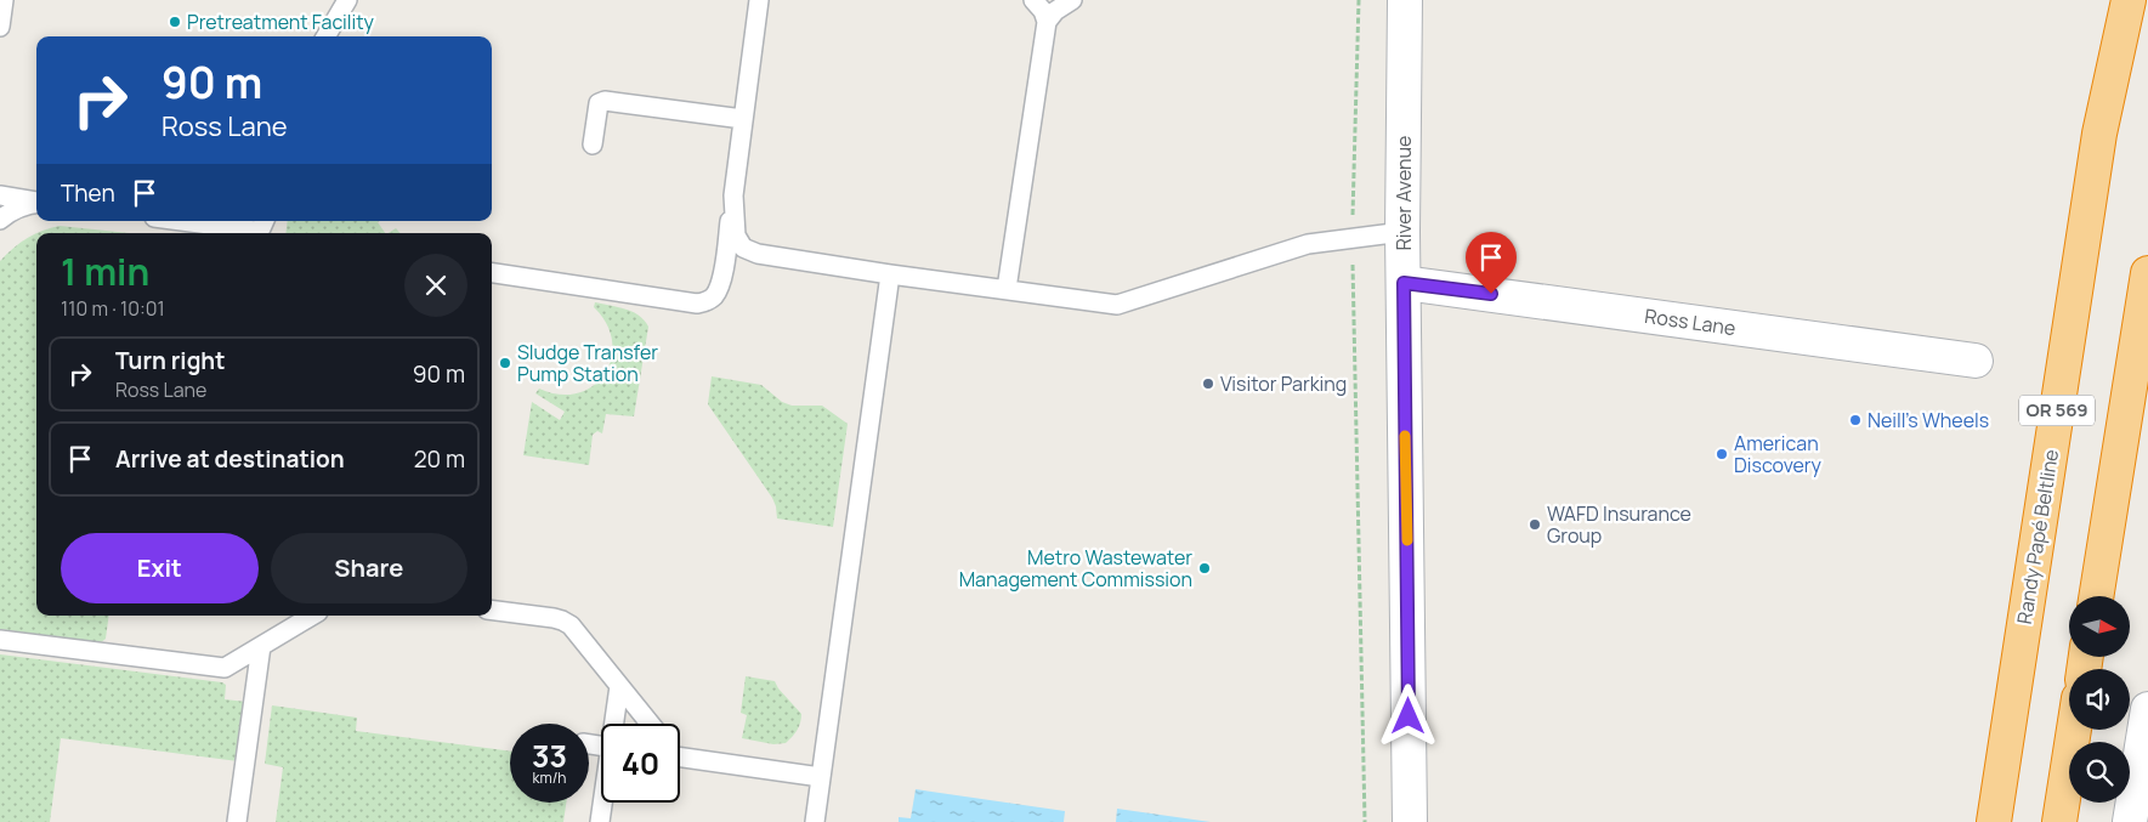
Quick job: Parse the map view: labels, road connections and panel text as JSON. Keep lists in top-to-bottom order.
{
  "streets": {
    "highway": ["OR 569", "Randy Papé Beltline"],
    "street": ["River Avenue", "Ross Lane"]
  },
  "crossings": [
    ["River Avenue", "Ross Lane"]
  ],
  "places": [
    "Pretreatment Facility",
    "Sludge Transfer Pump Station",
    "Visitor Parking",
    "Neill's Wheels",
    "American Discovery",
    "WAFD Insurance Group",
    "Metro Wastewater Management Commission"
  ],
  "north": "right",
  "page": {
    "turn": ["90 m", "Ross Lane"],
    "then": "Then",
    "heading": ["1 min", "110 m · 10:01"],
    "list": [
      {
        "name": "Turn right",
        "note": "Ross Lane",
        "value": "90 m"
      },
      {
        "name": "Arrive at destination",
        "value": "20 m"
      }
    ],
    "buttons": ["Exit", "Share"],
    "speed": "33 km/h",
    "limit": "40"
  }
}
